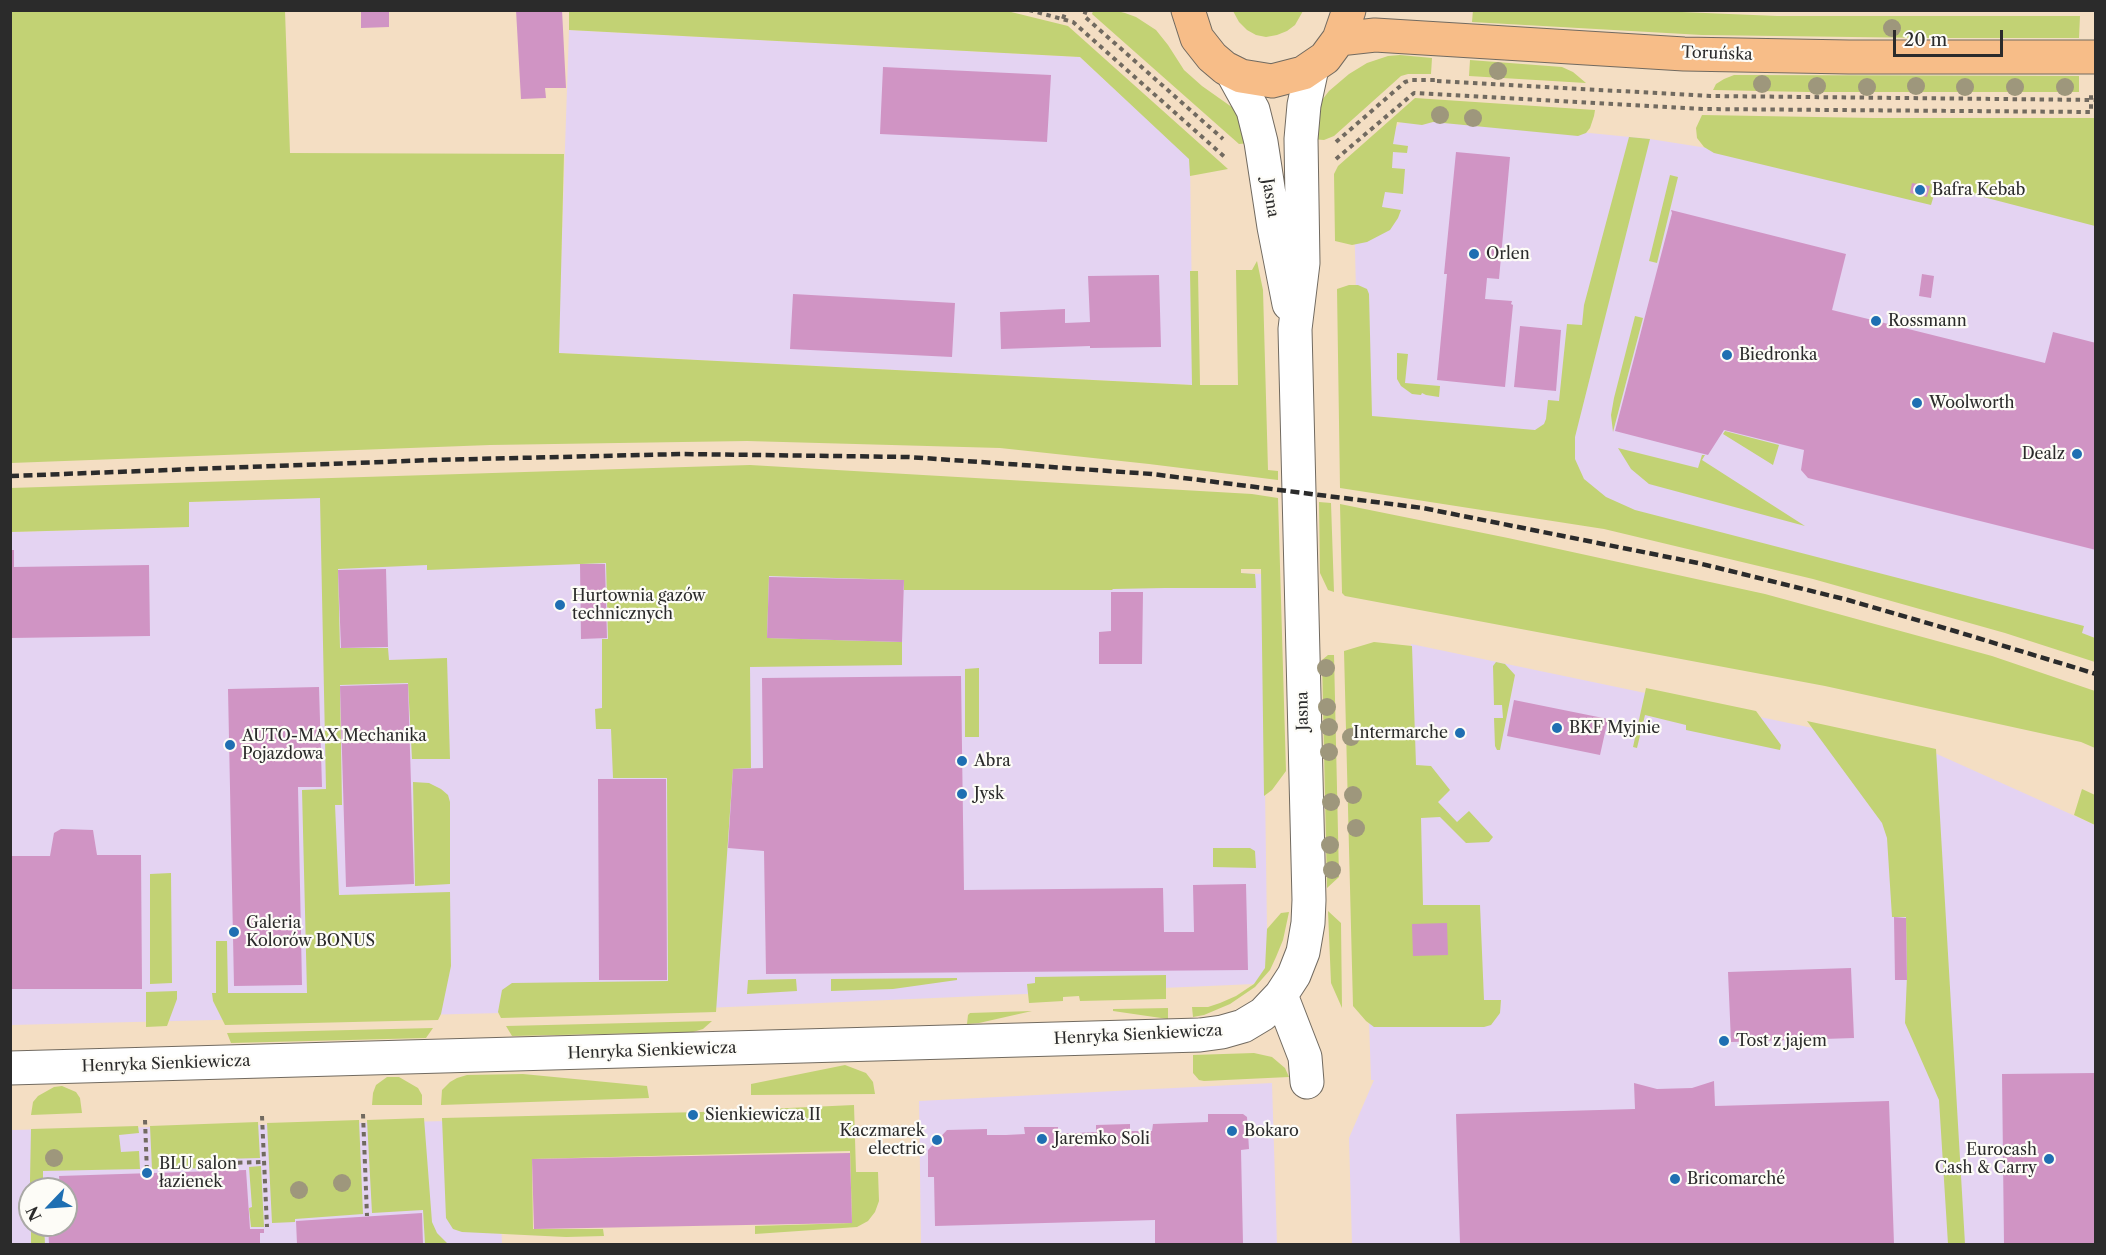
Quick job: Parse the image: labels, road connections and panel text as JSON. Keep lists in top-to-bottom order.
{
  "streets": {
    "main road": ["Toruńska"],
    "street": ["Jasna", "Henryka Sienkiewicza"]
  },
  "crossings": [
    ["Jasna", "Henryka Sienkiewicza"]
  ],
  "places": [
    "Bafra Kebab",
    "Orlen",
    "Rossmann",
    "Biedronka",
    "Woolworth",
    "Dealz",
    "Hurtownia gazów technicznych",
    "BKF Myjnie",
    "Intermarche",
    "AUTO-MAX Mechanika Pojazdowa",
    "Abra",
    "Jysk",
    "Galeria Kolorów BONUS",
    "Tost z jajem",
    "Sienkiewicza II",
    "Bokaro",
    "Jaremko Soli",
    "Kaczmarek electric",
    "Eurocash Cash & Carry",
    "BLU salon łazienek",
    "Bricomarché"
  ],
  "scale_bar": "20 m",
  "north": "bottom left"
}
